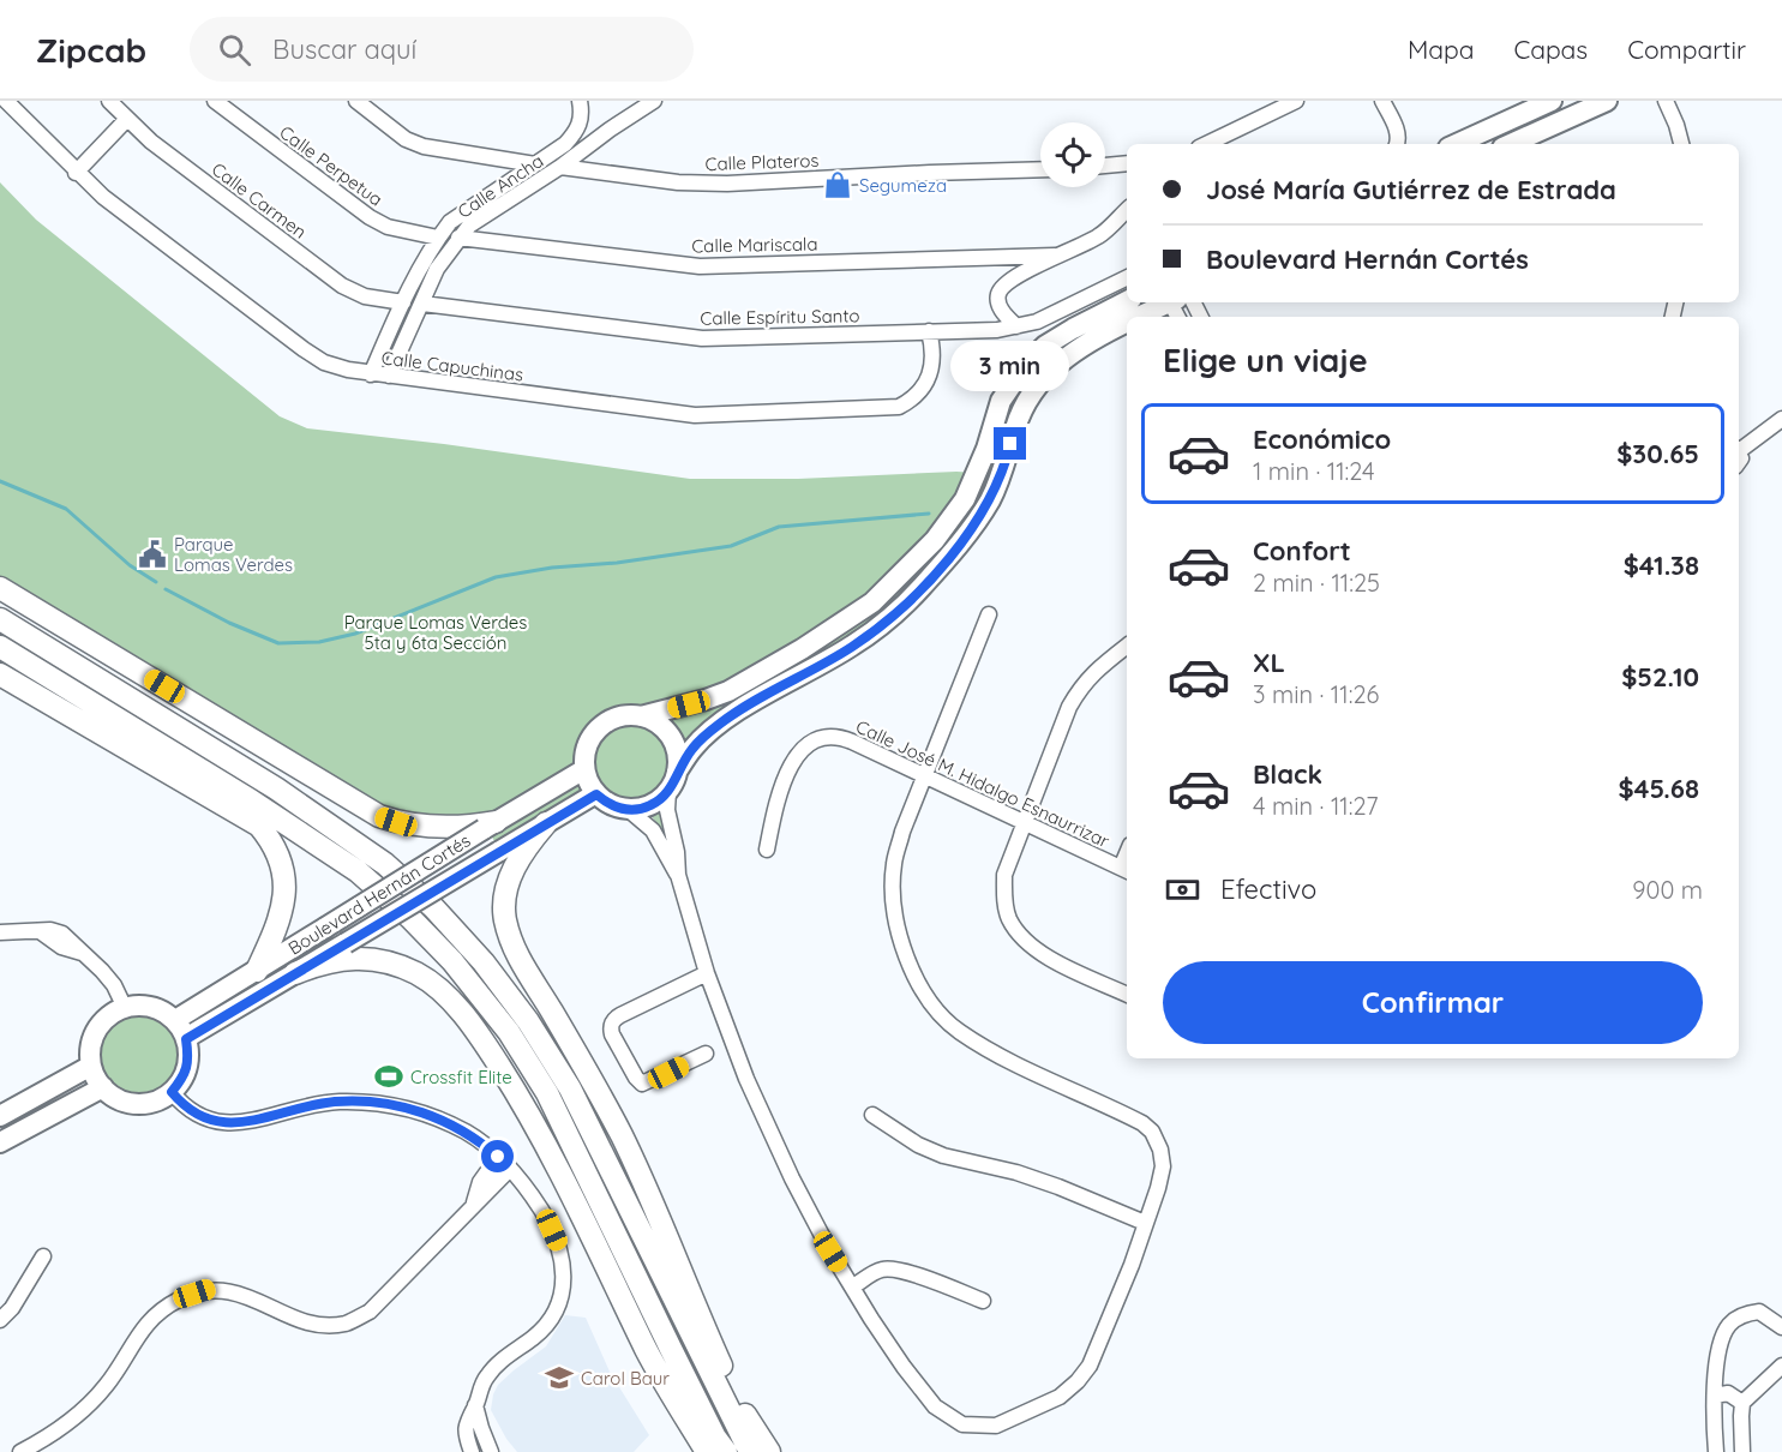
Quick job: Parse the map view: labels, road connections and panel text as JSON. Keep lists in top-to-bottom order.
{
  "streets": {
    "main road": ["Boulevard Hernán Cortés"],
    "street": [
      "Calle Plateros",
      "Calle Perpetua",
      "Calle Ancha",
      "Calle Carmen",
      "Calle Mariscala",
      "Calle Espíritu Santo",
      "Calle Capuchinas",
      "Calle José M. Hidalgo Esnaurrizar"
    ]
  },
  "crossings": [
    ["Calle Plateros", "Calle Ancha"],
    ["Calle Perpetua", "Calle Ancha"],
    ["Calle Ancha", "Calle Carmen"],
    ["Calle Ancha", "Calle Mariscala"],
    ["Calle Ancha", "Calle Espíritu Santo"],
    ["Calle Ancha", "Calle Capuchinas"],
    ["Calle Espíritu Santo", "Calle Capuchinas"]
  ],
  "parks": ["Parque Lomas Verdes 5ta y 6ta Sección"],
  "places": {
    "shop": ["Segumeza"],
    "public building": ["Parque Lomas Verdes"],
    "sports": ["Crossfit Elite"],
    "school or university": ["Carol Baur"]
  },
  "page": {
    "header": "Zipcab",
    "search": "Buscar aquí",
    "nav": ["Mapa", "Capas", "Compartir"],
    "banner": ["José María Gutiérrez de Estrada", "Boulevard Hernán Cortés"],
    "heading": "Elige un viaje",
    "bubble": "3 min",
    "list": [
      {
        "name": "Económico",
        "note": "1 min · 11:24",
        "value": "$30.65"
      },
      {
        "name": "Confort",
        "note": "2 min · 11:25",
        "value": "$41.38"
      },
      {
        "name": "XL",
        "note": "3 min · 11:26",
        "value": "$52.10"
      },
      {
        "name": "Black",
        "note": "4 min · 11:27",
        "value": "$45.68"
      }
    ],
    "pay": ["Efectivo", "900 m"],
    "buttons": "Confirmar"
  }
}
